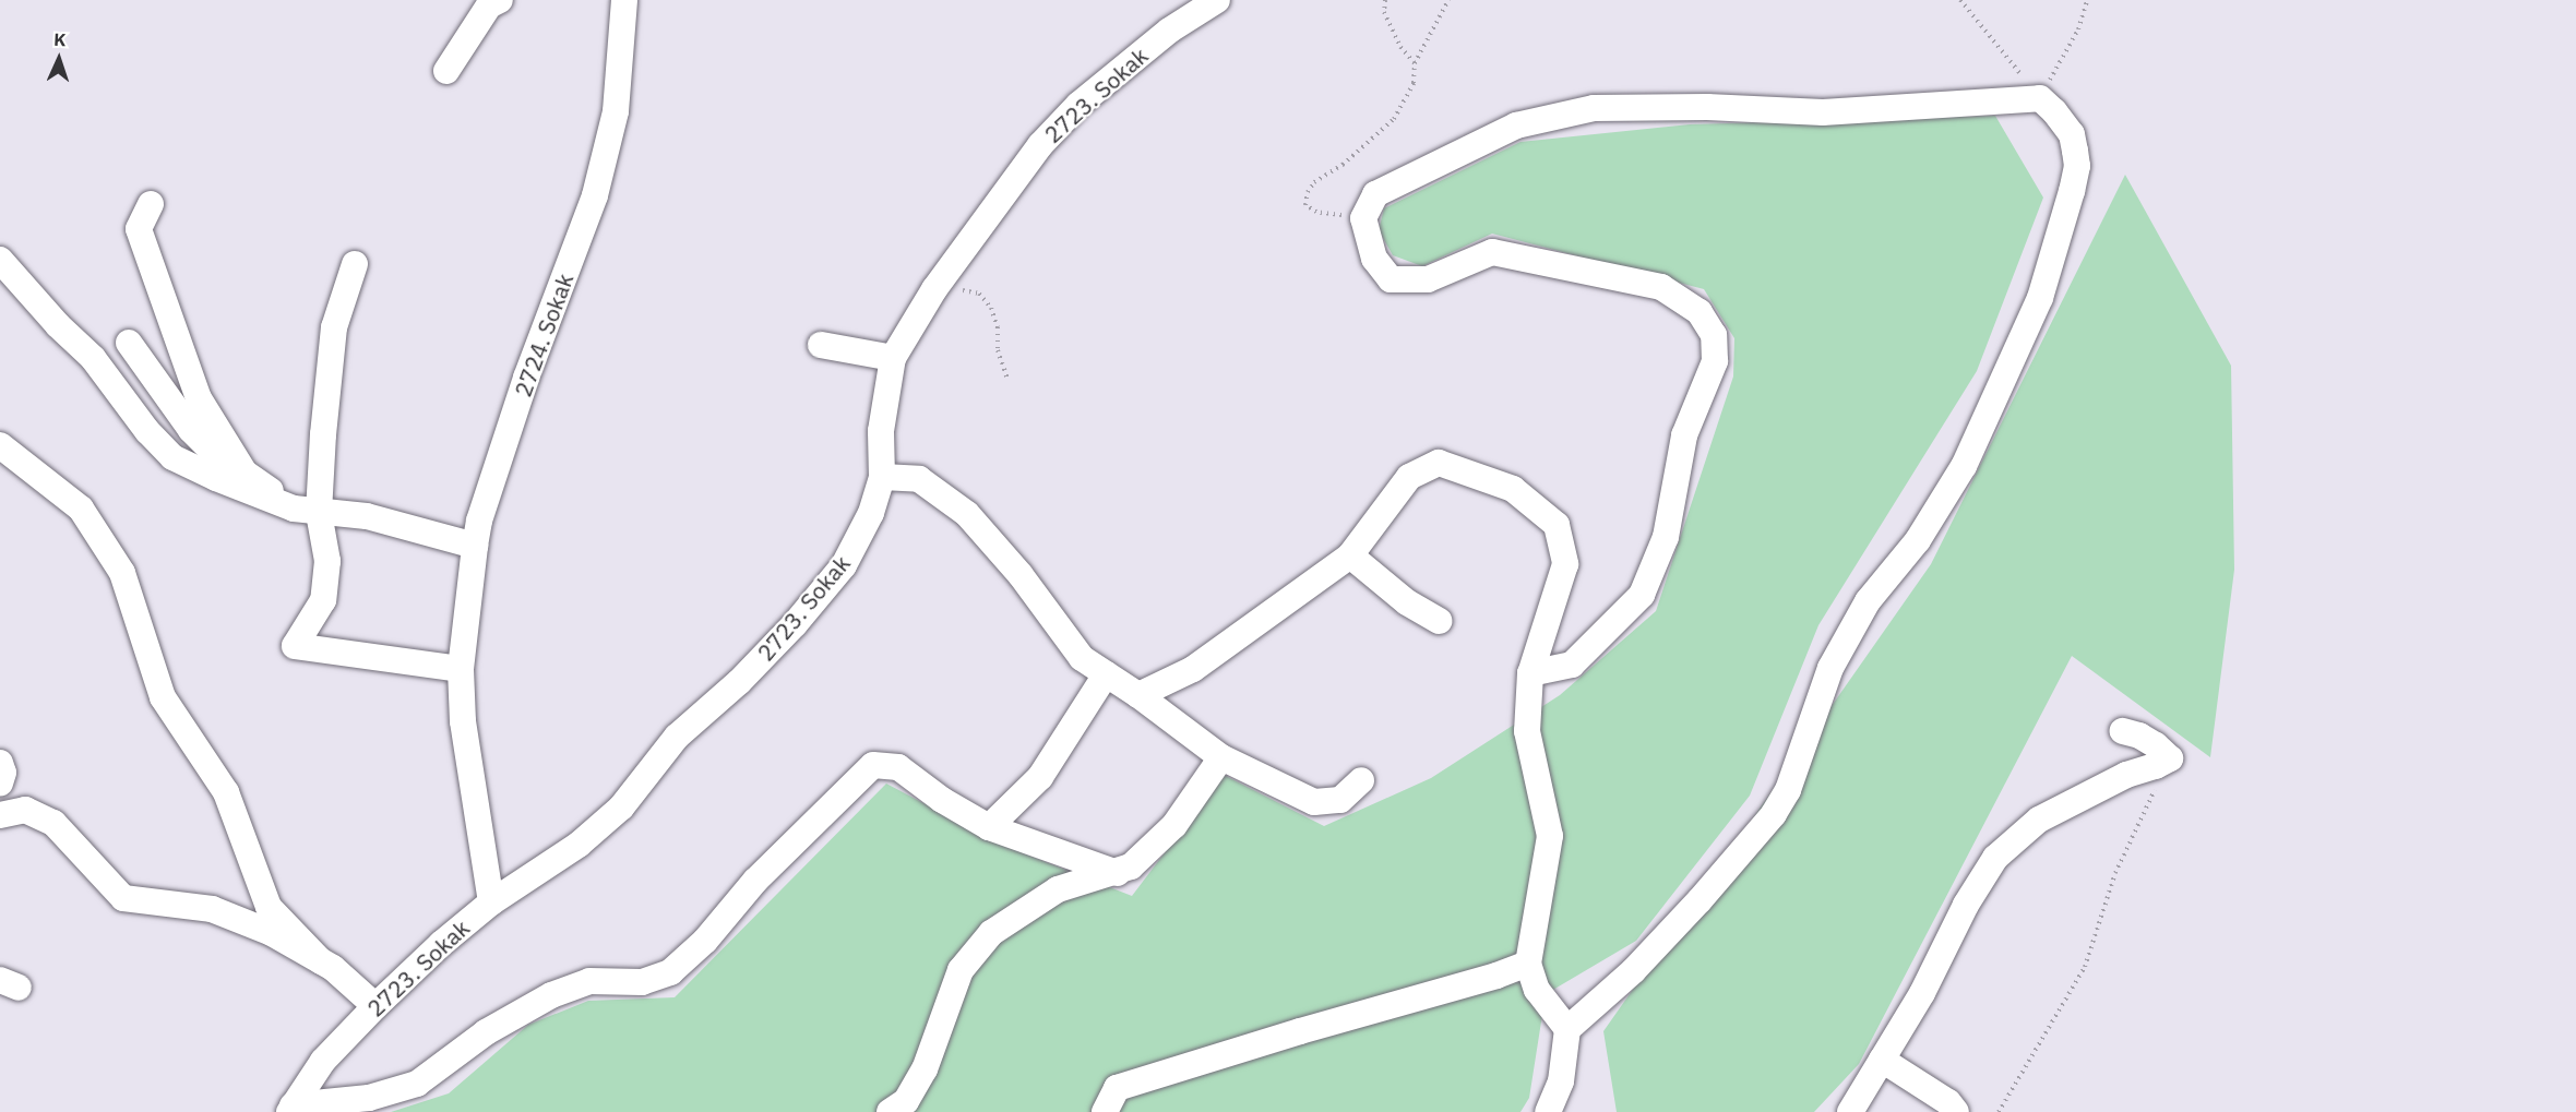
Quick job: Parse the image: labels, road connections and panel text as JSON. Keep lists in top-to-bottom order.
{
  "streets": {
    "street": ["2723. Sokak", "2724. Sokak"]
  },
  "crossings": [
    ["2723. Sokak", "2724. Sokak"]
  ],
  "north": "top"
}
